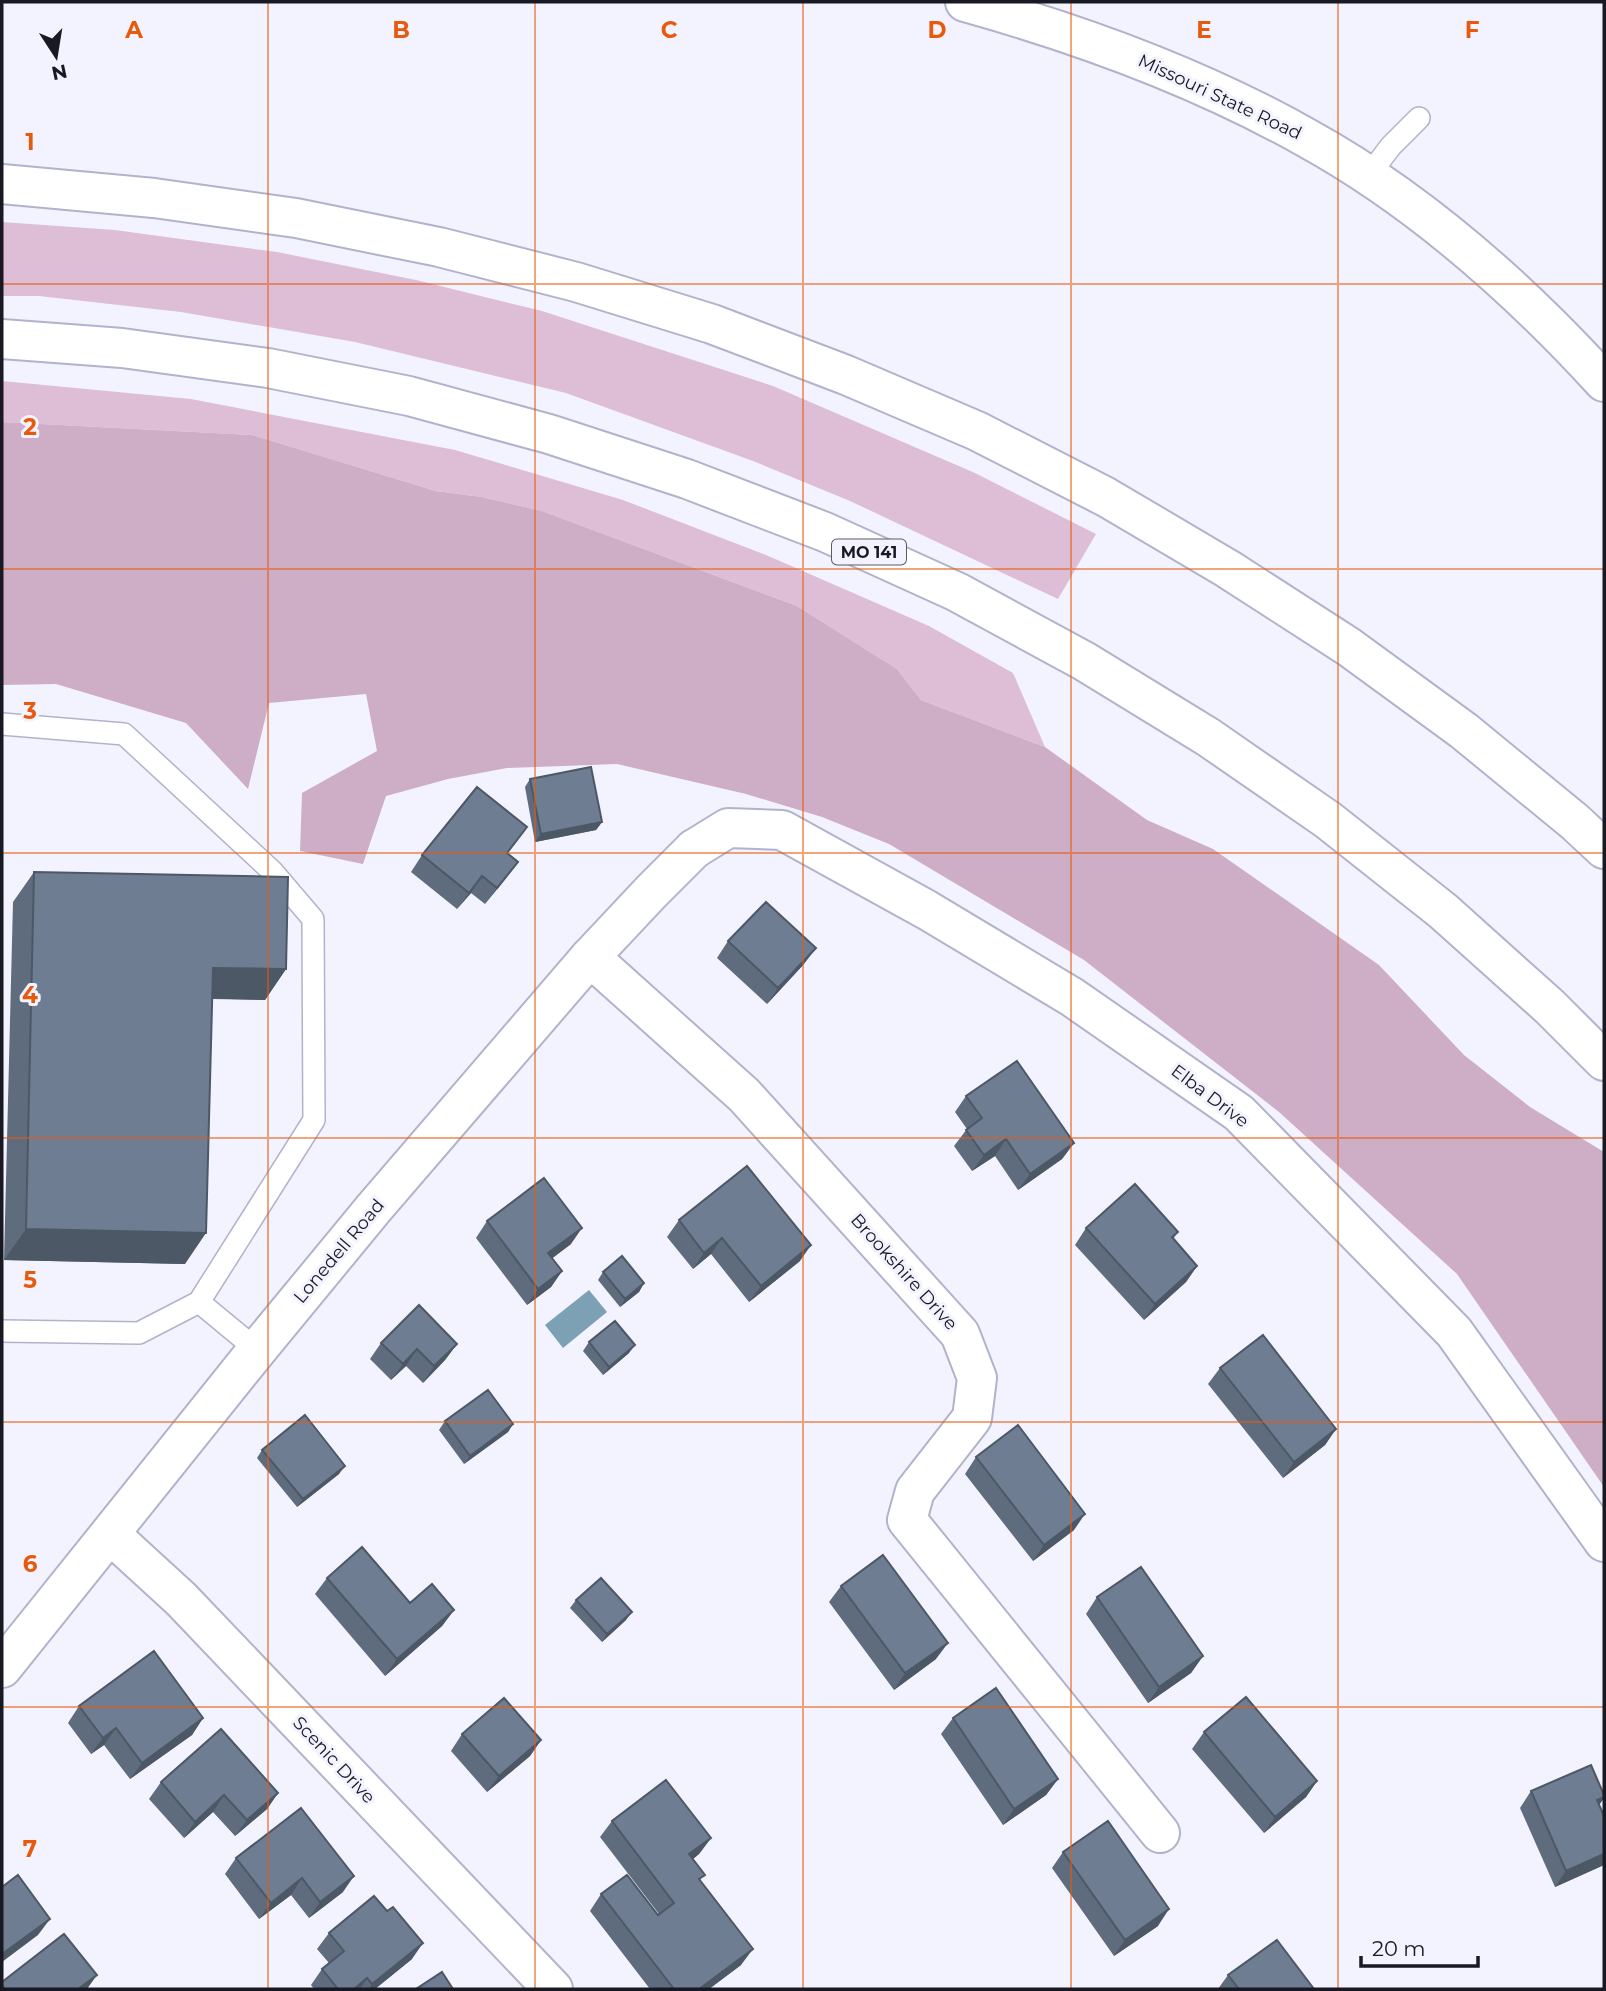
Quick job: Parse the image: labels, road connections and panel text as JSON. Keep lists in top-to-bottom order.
{
  "streets": {
    "main road": [
      "Missouri State Road",
      "MO 141",
      "Elba Drive",
      "Lonedell Road",
      "Brookshire Drive",
      "Scenic Drive"
    ]
  },
  "crossings": [
    ["Elba Drive", "Lonedell Road"],
    ["Lonedell Road", "Brookshire Drive"],
    ["Lonedell Road", "Scenic Drive"]
  ],
  "scale_bar": "20 m",
  "north": "bottom",
  "grid": {
    "columns": [
      "A",
      "B",
      "C",
      "D",
      "E",
      "F"
    ],
    "rows": [
      "1",
      "2",
      "3",
      "4",
      "5",
      "6",
      "7"
    ]
  }
}
